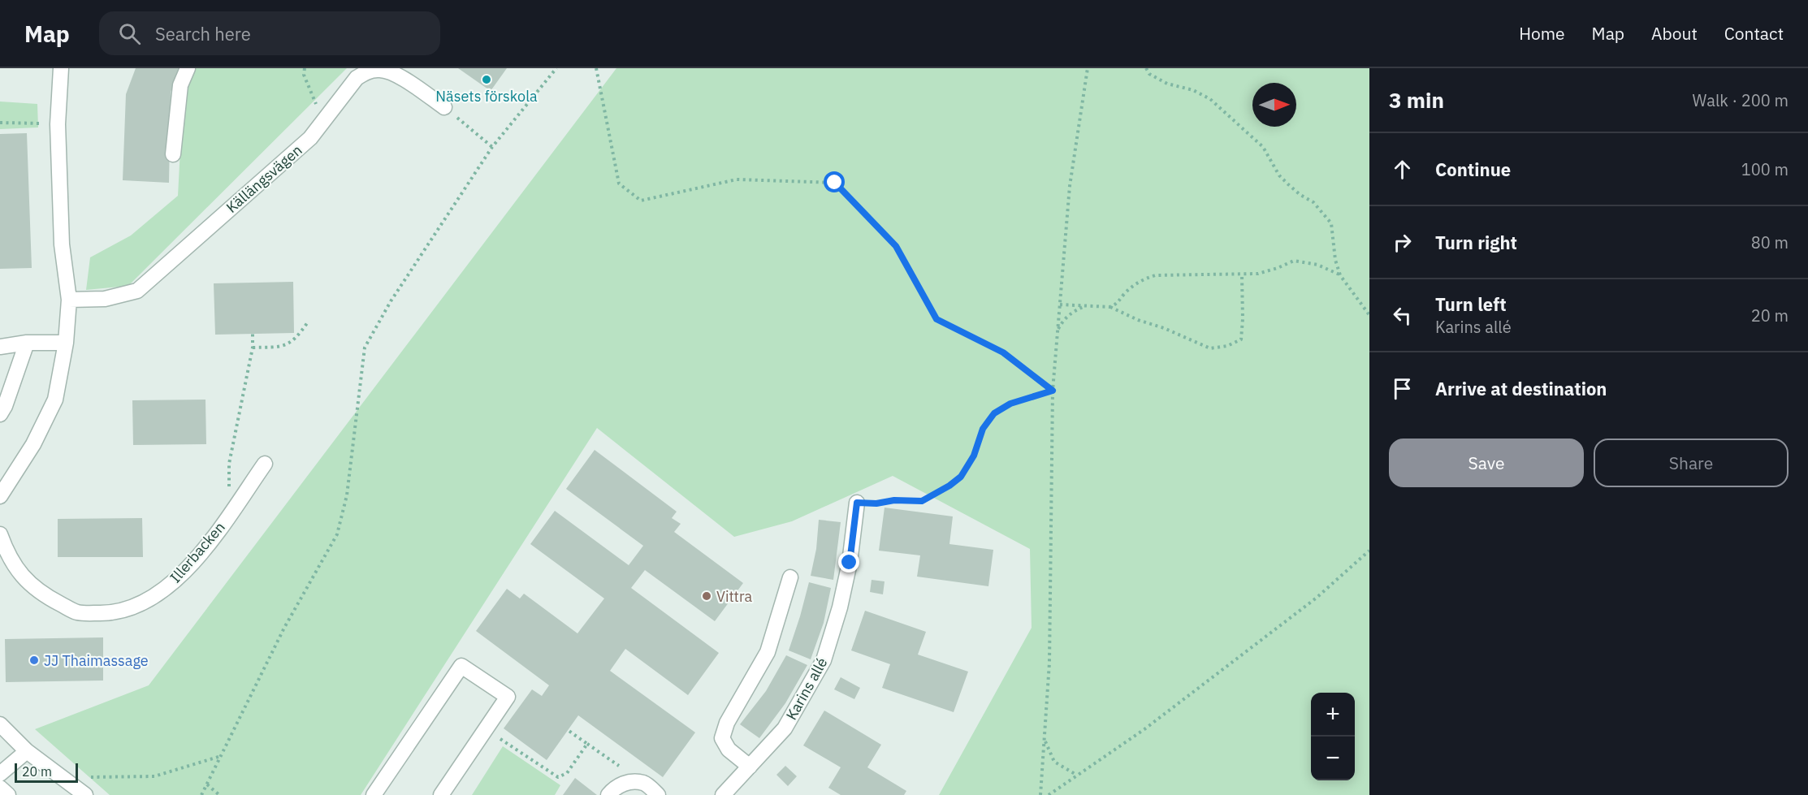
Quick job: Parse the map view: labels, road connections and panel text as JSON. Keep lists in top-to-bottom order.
{
  "streets": {
    "street": ["Källängsvägen", "Illerbacken", "Karins allé"]
  },
  "places": ["Näsets förskola", "Vittra", "JJ Thaimassage"],
  "scale_bar": "20 m",
  "north": "right",
  "page": {
    "header": "Map",
    "search": "Search here",
    "nav": [
      "Home",
      "Map",
      "About",
      "Contact"
    ],
    "heading": ["3 min", "Walk · 200 m"],
    "list": [
      ["Continue", "100 m"],
      ["Turn right", "80 m"],
      ["Turn left", "Karins allé", "20 m"],
      "Arrive at destination"
    ],
    "buttons": ["Save", "Share"],
    "map_buttons": ["+", "−"],
    "scale": "20 m"
  }
}
